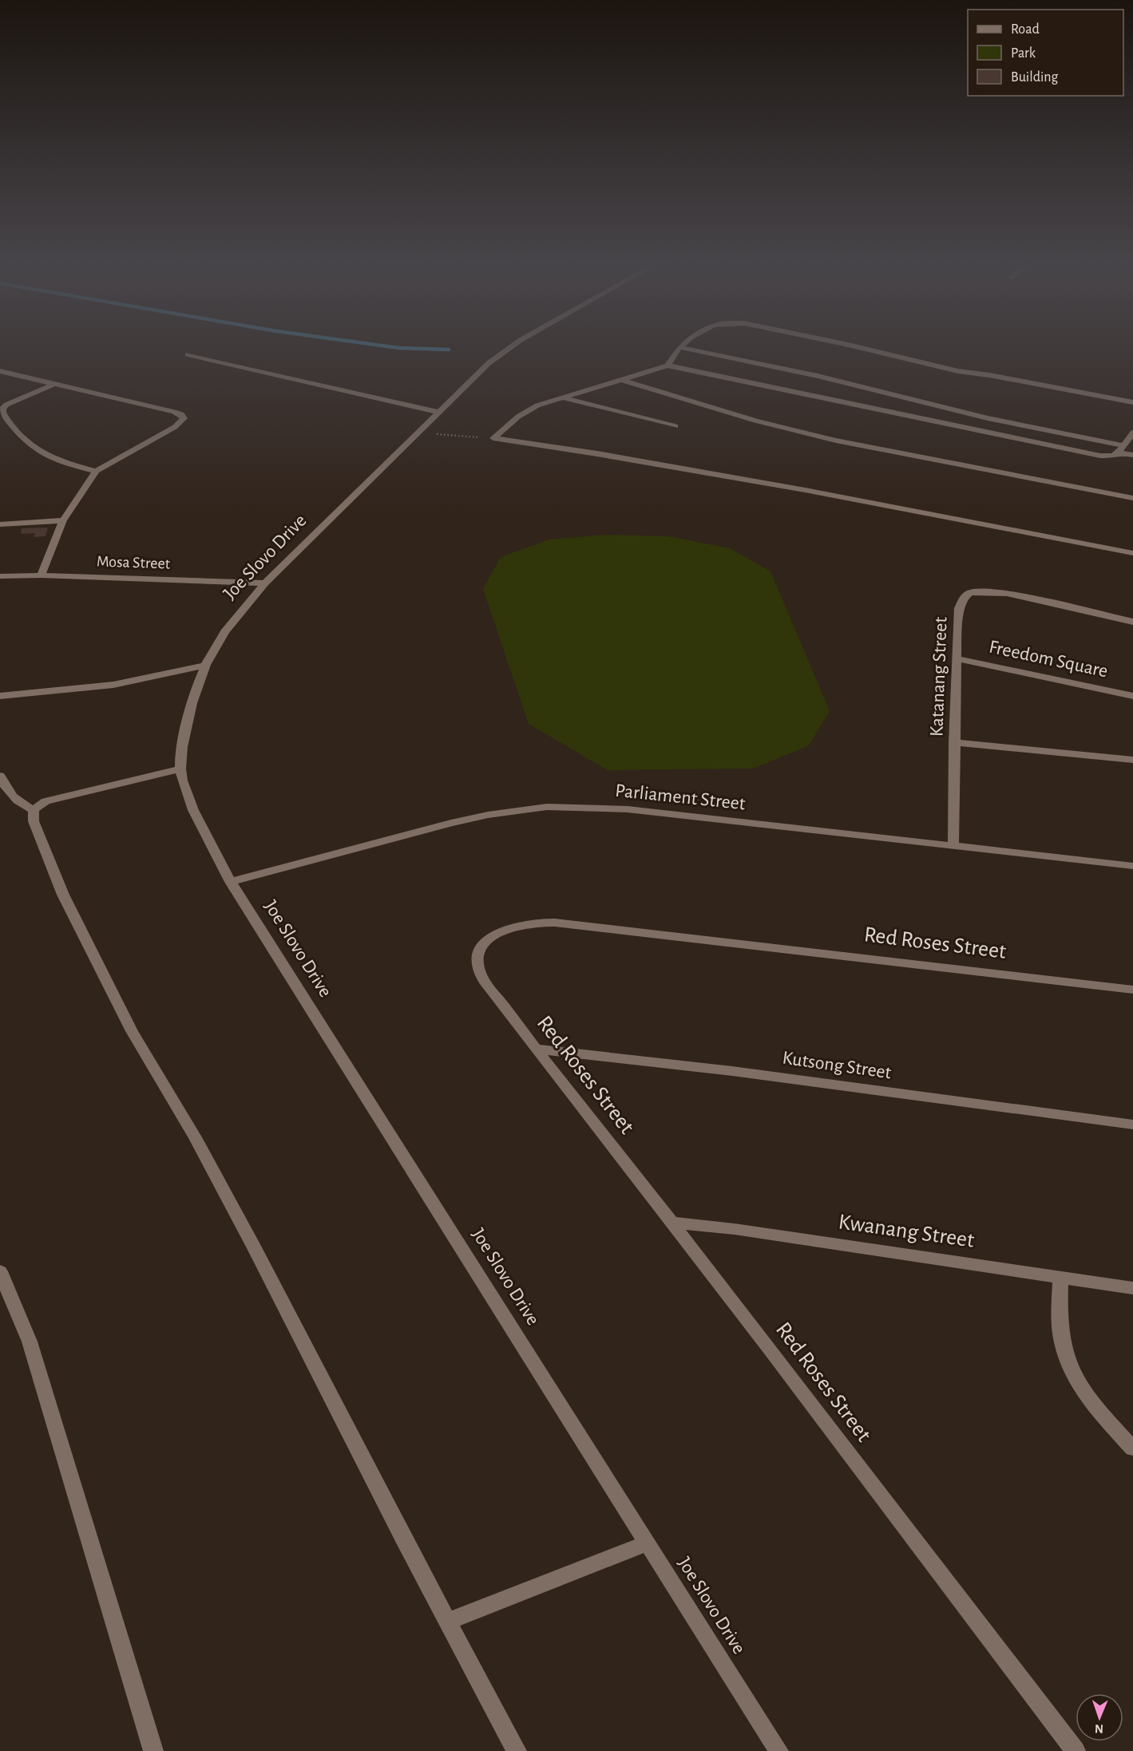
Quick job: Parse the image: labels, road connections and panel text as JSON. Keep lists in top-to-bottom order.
{
  "streets": {
    "street": [
      "Joe Slovo Drive",
      "Mosa Street",
      "Freedom Square",
      "Katanang Street",
      "Parliament Street",
      "Red Roses Street",
      "Kutsong Street",
      "Kwanang Street"
    ]
  },
  "crossings": [
    ["Joe Slovo Drive", "Mosa Street"],
    ["Joe Slovo Drive", "Parliament Street"],
    ["Freedom Square", "Katanang Street"],
    ["Katanang Street", "Parliament Street"],
    ["Red Roses Street", "Kutsong Street"],
    ["Red Roses Street", "Kwanang Street"]
  ],
  "legend": ["Road", "Park", "Building"],
  "north": "bottom"
}
